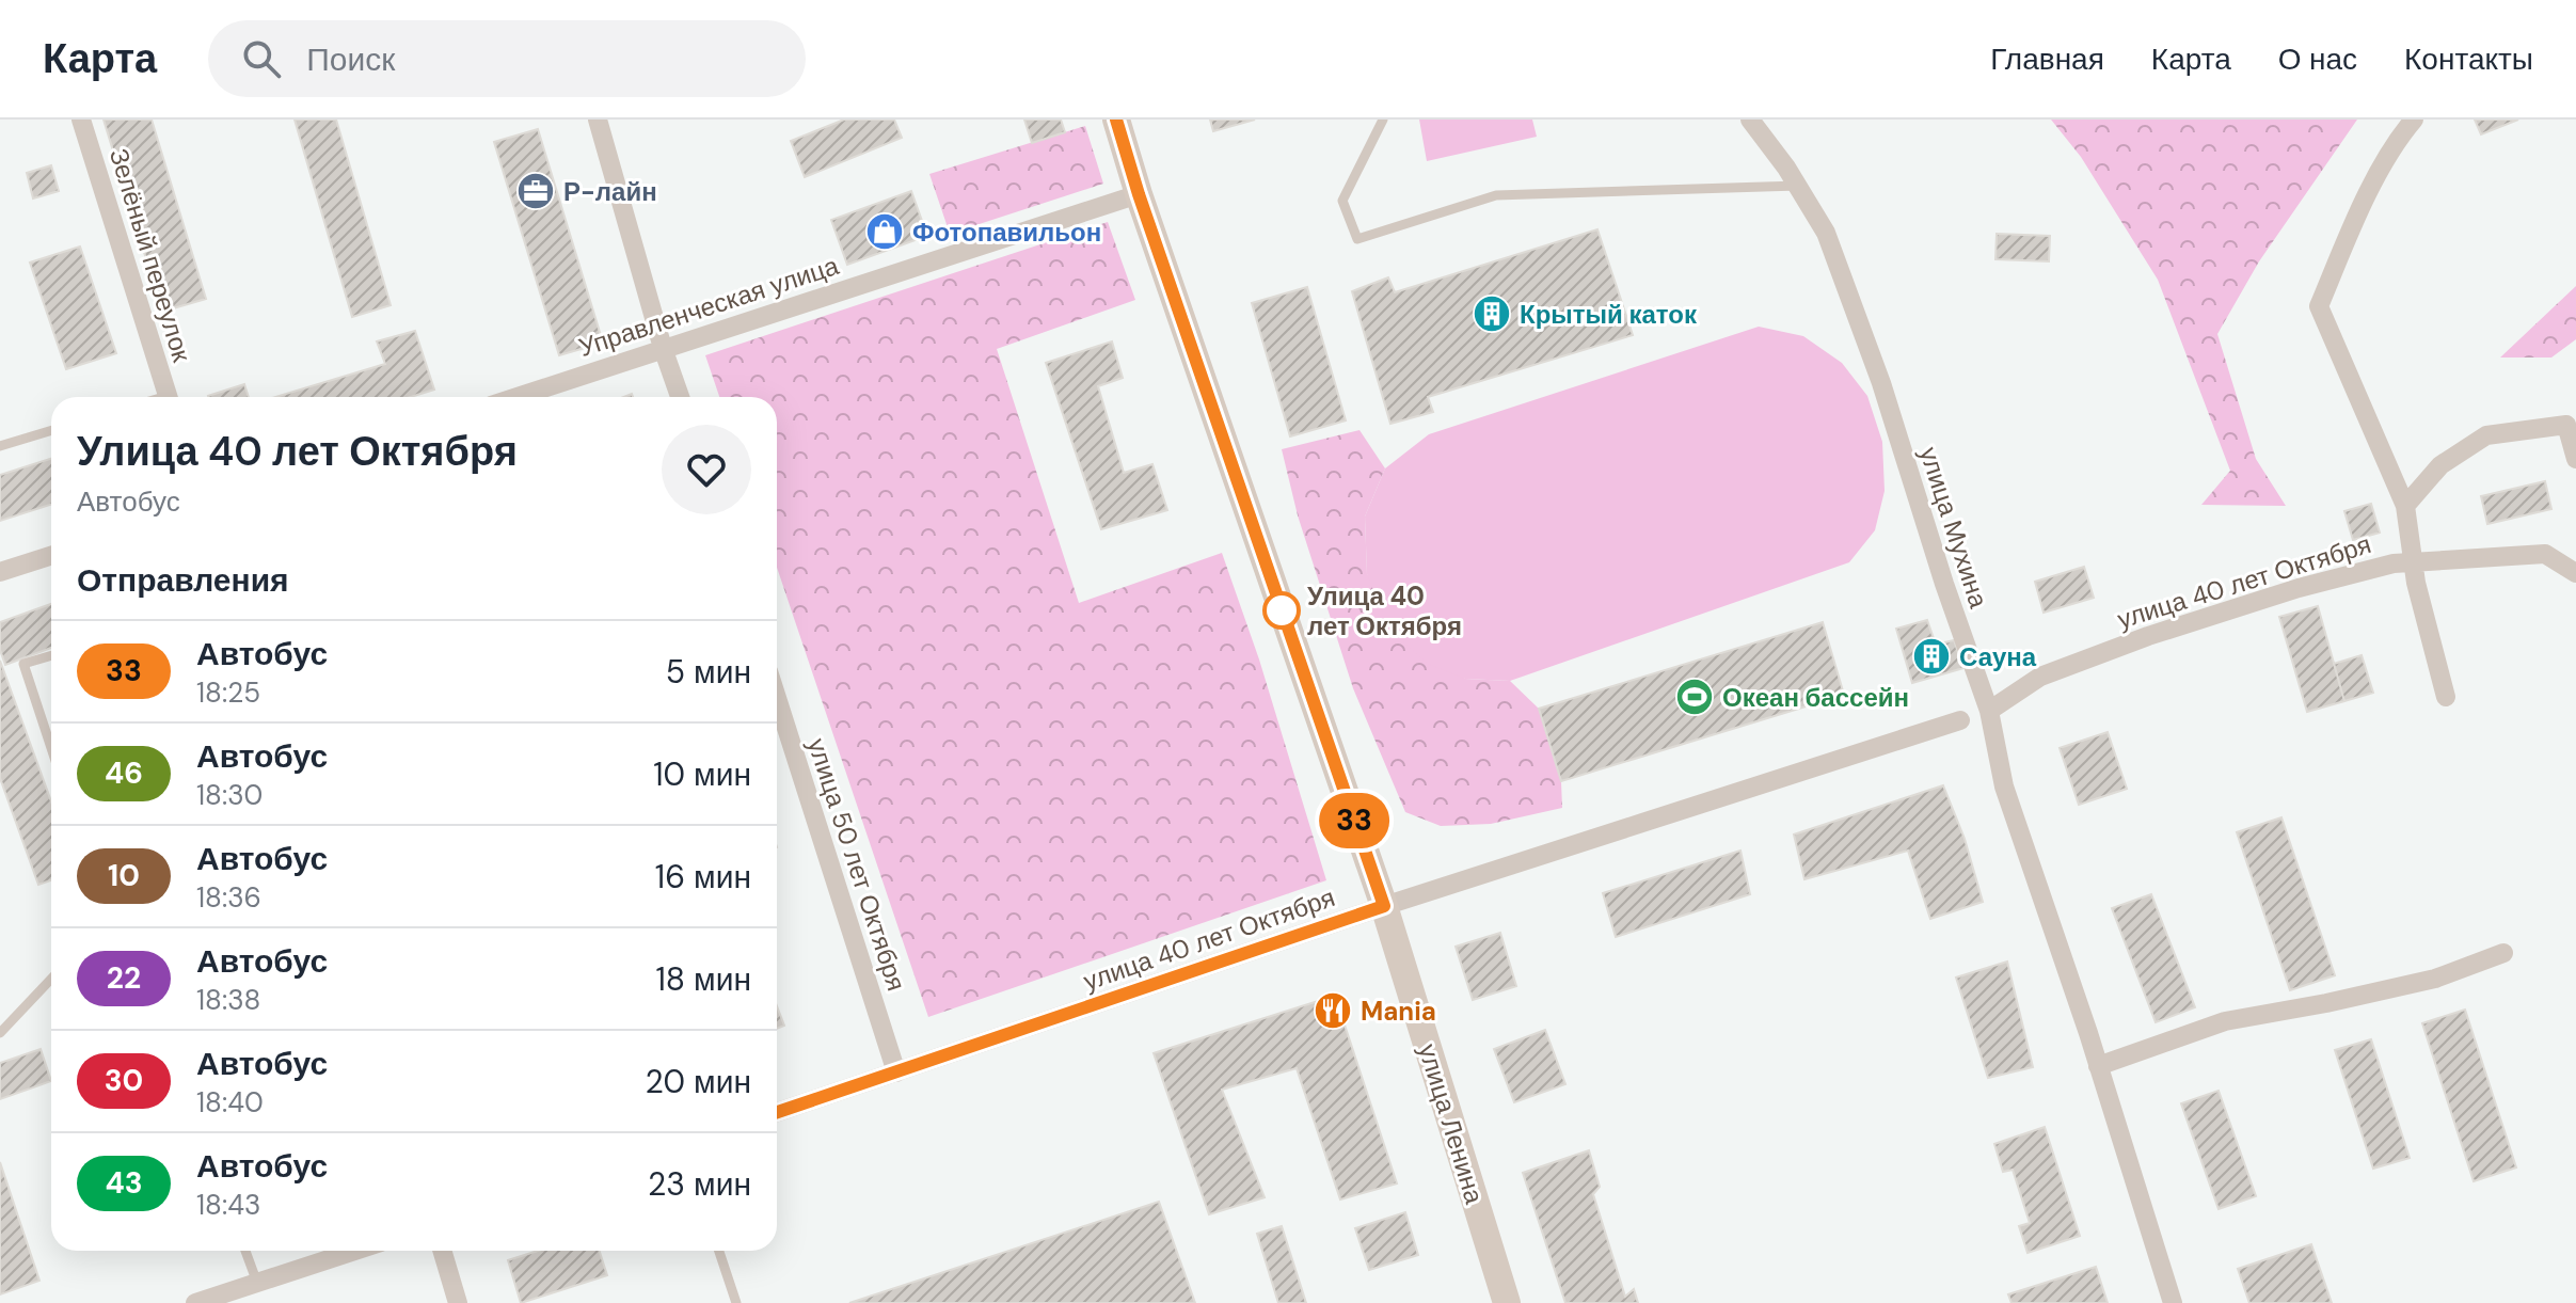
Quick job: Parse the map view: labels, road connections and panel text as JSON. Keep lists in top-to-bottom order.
{
  "streets": {
    "main road": ["улица Ленина"],
    "street": [
      "Зелёный переулок",
      "Управленческая улица",
      "улица Мухина",
      "улица 40 лет Октября",
      "улица 50 лет Октября"
    ]
  },
  "crossings": [
    ["Управленческая улица", "улица Ленина"],
    ["улица Мухина", "улица 40 лет Октября"],
    ["улица 40 лет Октября", "улица 50 лет Октября"],
    ["улица 40 лет Октября", "улица Ленина"]
  ],
  "places": {
    "office": ["Р-лайн"],
    "shop": ["Фотопавильон"],
    "building": ["Крытый каток", "Сауна"],
    "other": ["Улица 40 лет Октября"],
    "sports": ["Океан бассейн"],
    "restaurant": ["Mania"]
  },
  "lines": ["bus line 33"],
  "page": {
    "header": "Карта",
    "search": "Поиск",
    "nav": [
      "Главная",
      "Карта",
      "О нас",
      "Контакты"
    ],
    "on_map": "33",
    "heading": [
      ["Улица 40 лет Октября", "Автобус"],
      "Отправления"
    ],
    "list": [
      {
        "mark": "33",
        "name": "Автобус",
        "note": "18:25",
        "value": "5 мин"
      },
      {
        "mark": "46",
        "name": "Автобус",
        "note": "18:30",
        "value": "10 мин"
      },
      {
        "mark": "10",
        "name": "Автобус",
        "note": "18:36",
        "value": "16 мин"
      },
      {
        "mark": "22",
        "name": "Автобус",
        "note": "18:38",
        "value": "18 мин"
      },
      {
        "mark": "30",
        "name": "Автобус",
        "note": "18:40",
        "value": "20 мин"
      },
      {
        "mark": "43",
        "name": "Автобус",
        "note": "18:43",
        "value": "23 мин"
      }
    ]
  }
}
